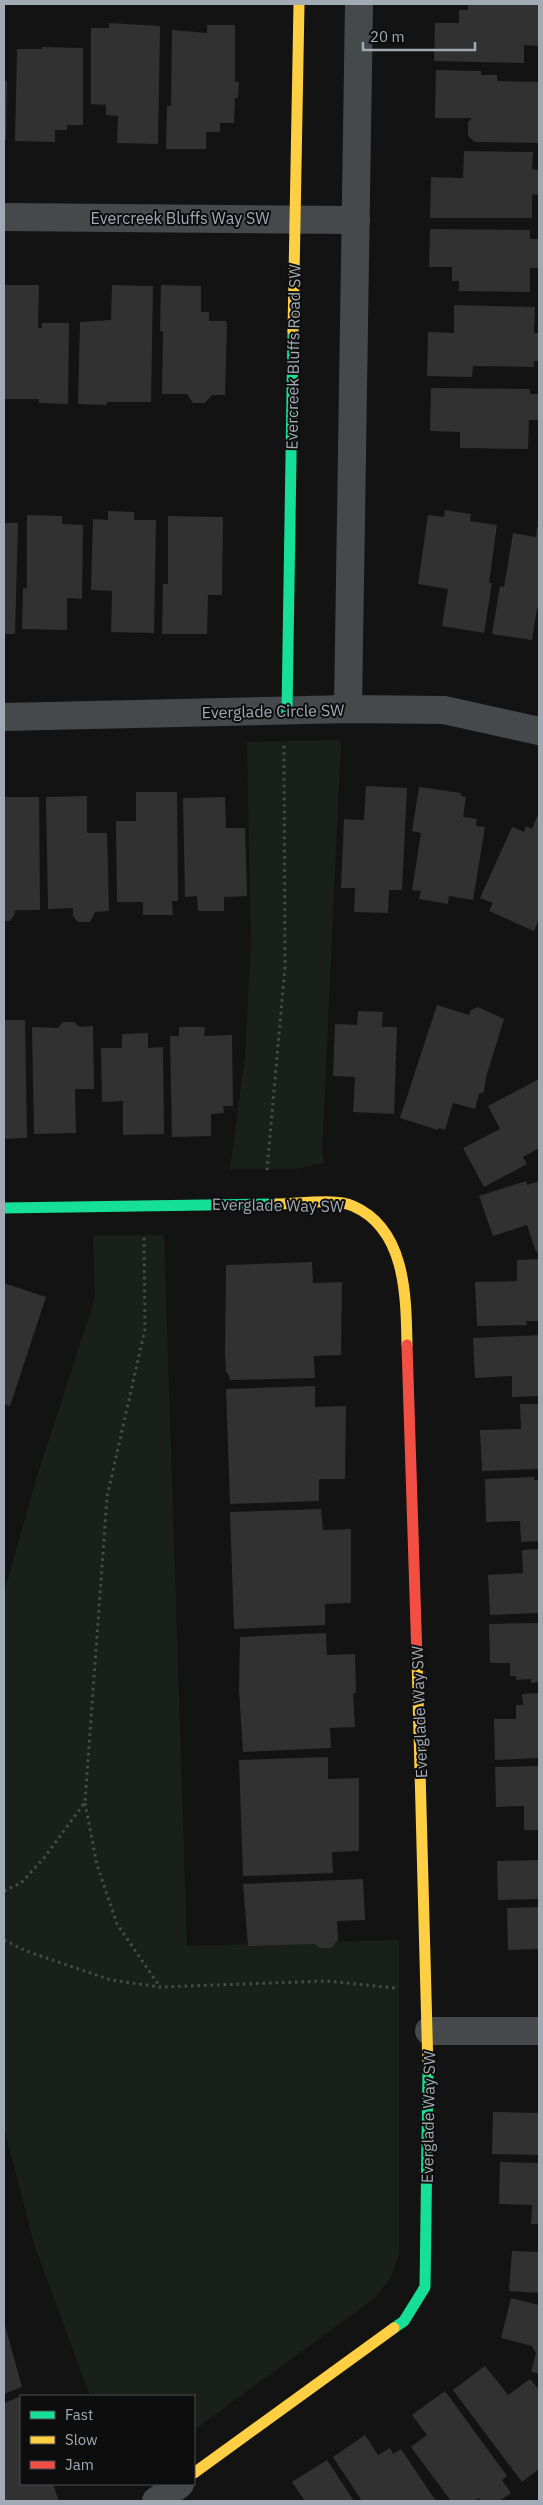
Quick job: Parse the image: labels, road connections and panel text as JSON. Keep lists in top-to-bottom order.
{
  "streets": {
    "street": [
      "Evercreek Bluffs Way SW",
      "Evercreek Bluffs Road SW",
      "Everglade Circle SW",
      "Everglade Way SW"
    ]
  },
  "crossings": [
    ["Evercreek Bluffs Way SW", "Evercreek Bluffs Road SW"],
    ["Evercreek Bluffs Road SW", "Everglade Circle SW"]
  ],
  "legend": ["Fast", "Slow", "Jam"],
  "scale_bar": "20 m"
}
